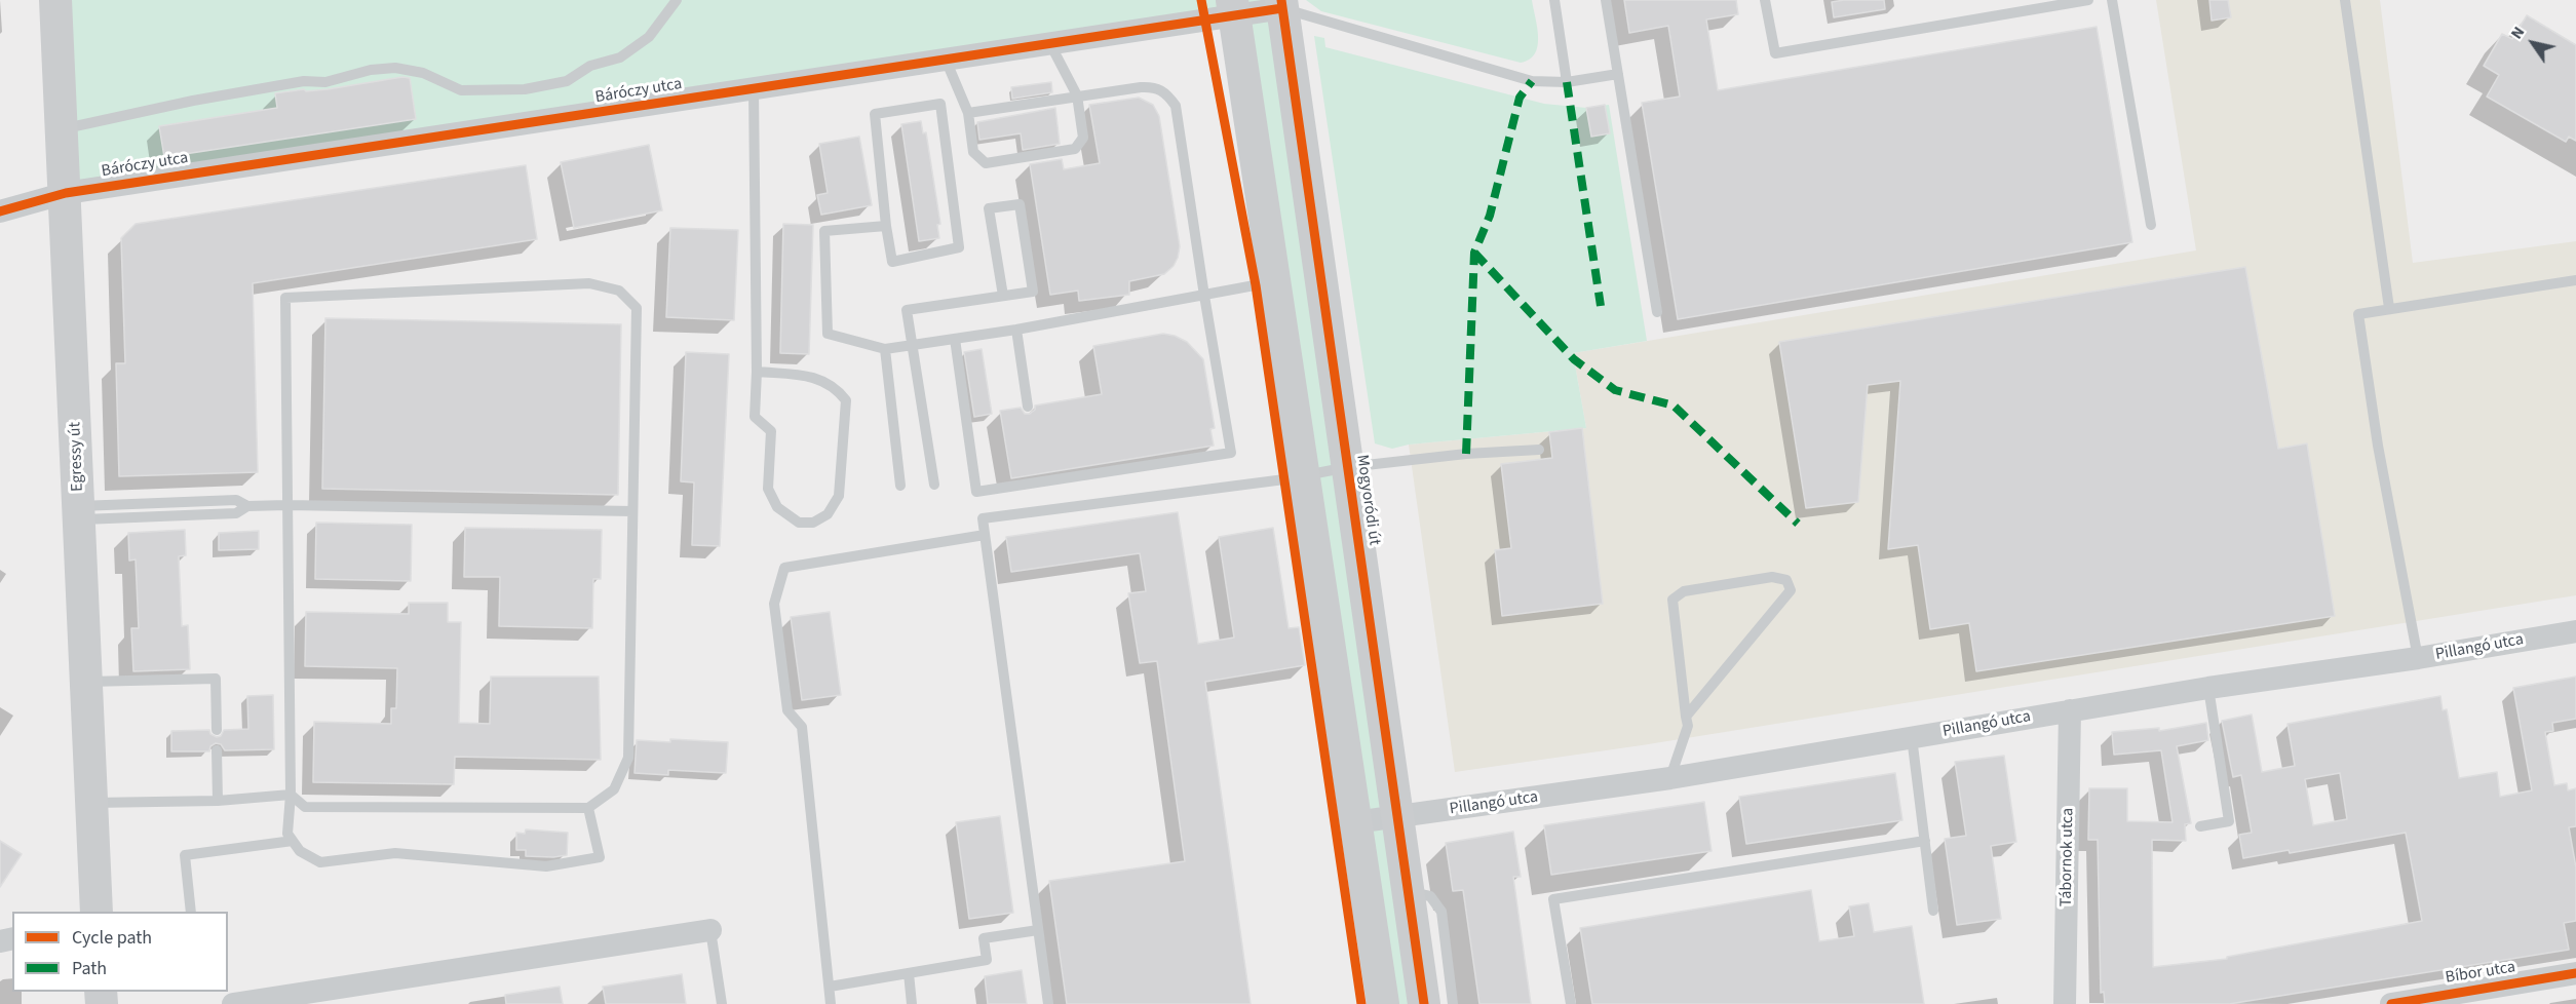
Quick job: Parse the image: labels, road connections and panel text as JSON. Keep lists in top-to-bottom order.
{
  "streets": {
    "street": [
      "Báróczy utca",
      "Egressy út",
      "Mogyoródi út",
      "Pillangó utca",
      "Tábornok utca",
      "Bíbor utca"
    ]
  },
  "crossings": [
    ["Báróczy utca", "Egressy út"],
    ["Báróczy utca", "Mogyoródi út"],
    ["Mogyoródi út", "Pillangó utca"],
    ["Pillangó utca", "Tábornok utca"]
  ],
  "legend": ["Cycle path", "Path"],
  "north": "top left"
}
